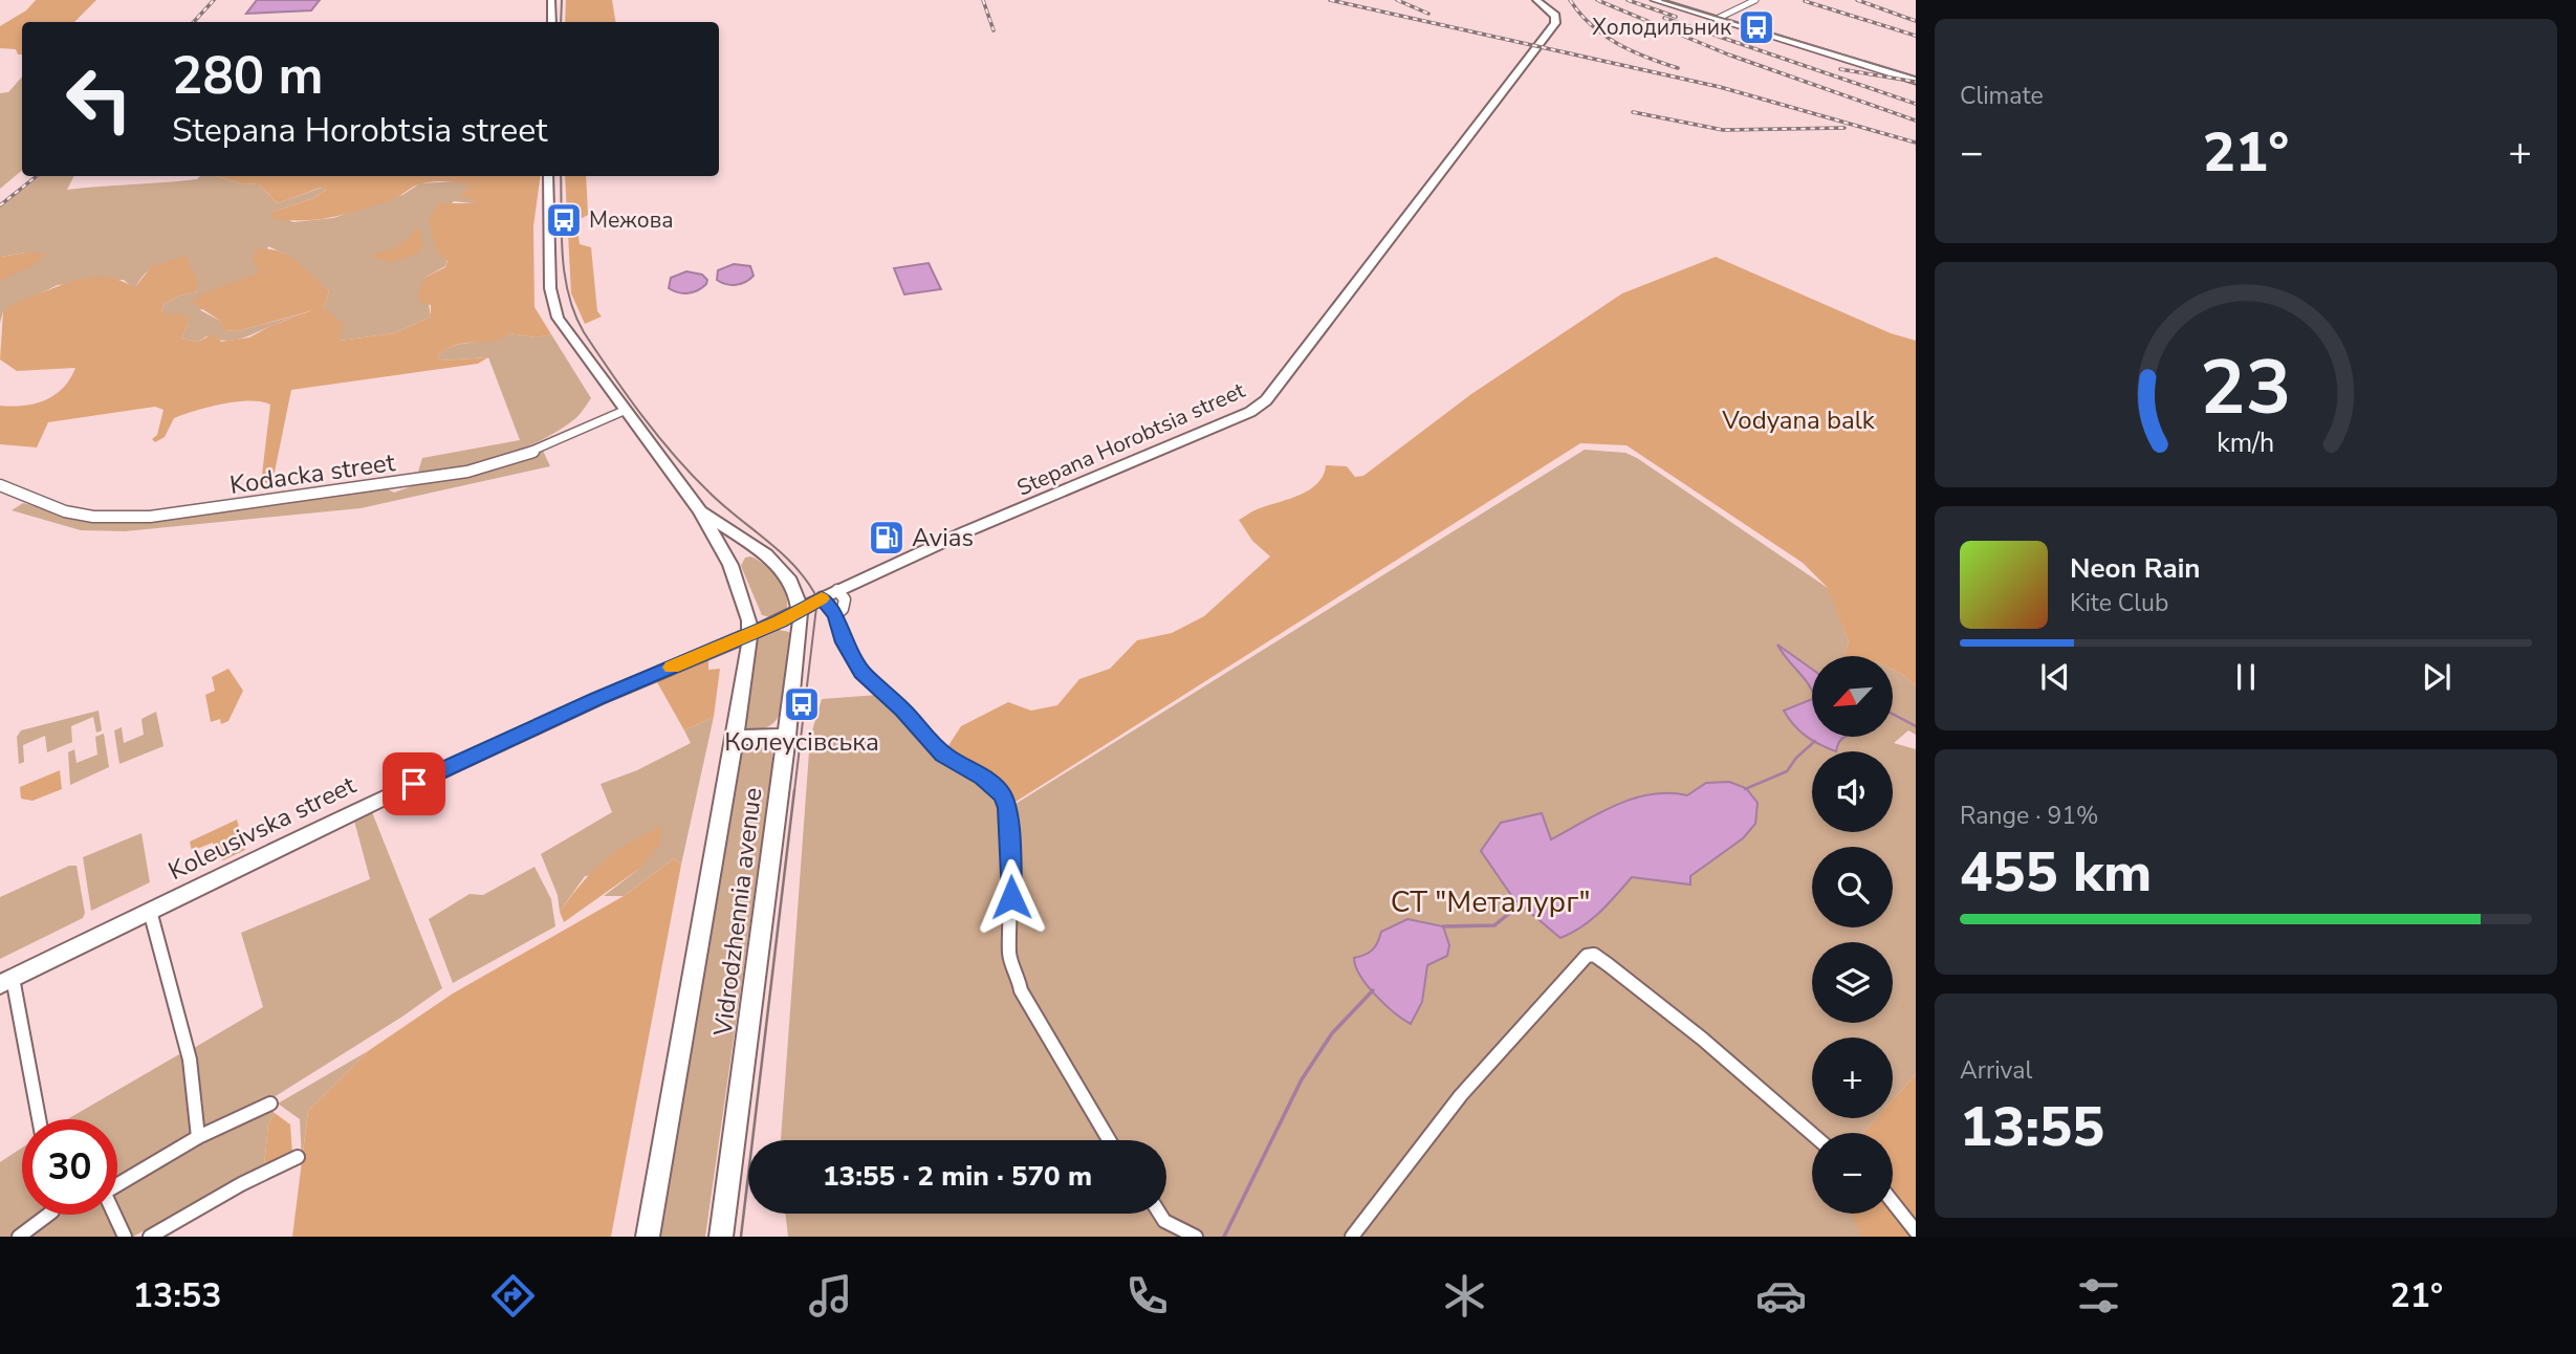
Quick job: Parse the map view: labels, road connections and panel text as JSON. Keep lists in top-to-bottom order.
{
  "streets": {
    "main road": ["Stepana Horobtsia street", "Koleusivska street", "Vidrodzhennia avenue"],
    "street": ["Kodacka street"]
  },
  "crossings": [
    ["Stepana Horobtsia street", "Koleusivska street"],
    ["Stepana Horobtsia street", "Vidrodzhennia avenue"],
    ["Kodacka street", "Vidrodzhennia avenue"],
    ["Koleusivska street", "Vidrodzhennia avenue"]
  ],
  "parks": ["Vodyana balk", "СТ \"Металург\""],
  "places": {
    "bus stop": ["Холодильник", "Межова", "Колеусівська"],
    "fuel station": ["Avias"]
  },
  "north": "bottom left",
  "page": {
    "tile": [
      "Climate",
      ["Range · 91%", "455 km"],
      ["Arrival", "13:55"]
    ],
    "turn": ["280 m", "Stepana Horobtsia street"],
    "heat": ["−", "21°", "+"],
    "song": ["Neon Rain", "Kite Club"],
    "map_buttons": ["+", "−"],
    "limit": "30",
    "trip": "13:55 · 2 min · 570 m",
    "tabs": ["13:53", "21°"],
    "gauge": ["23", "km/h"]
  }
}
